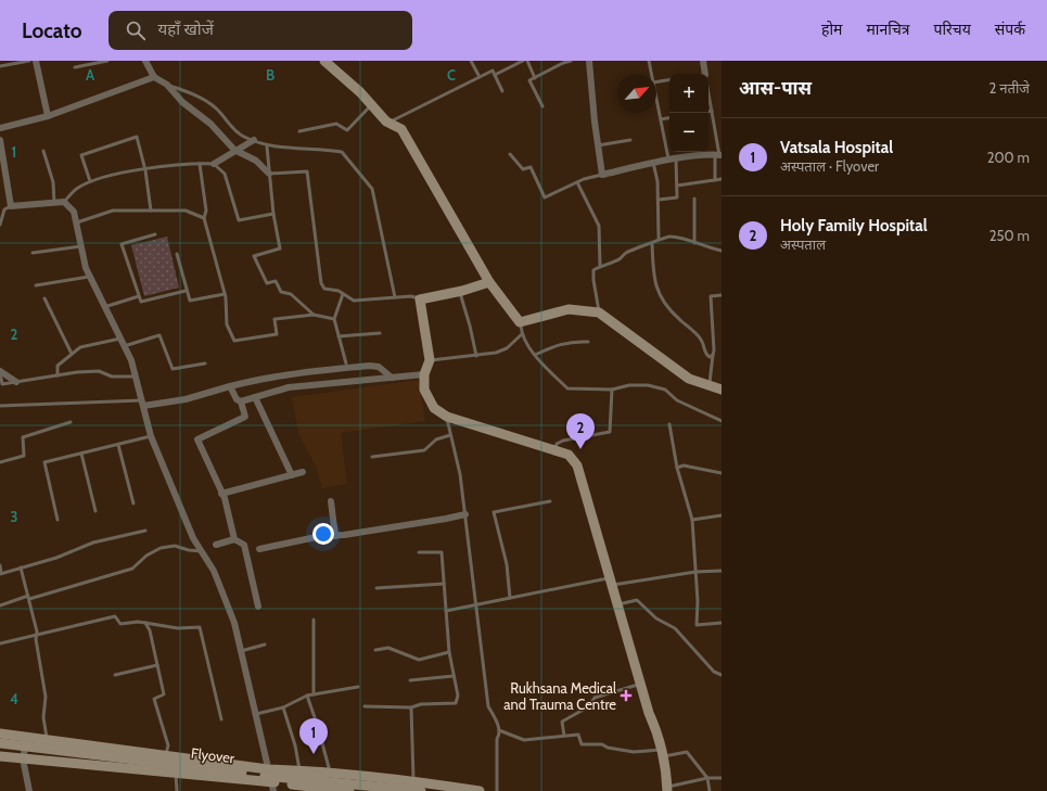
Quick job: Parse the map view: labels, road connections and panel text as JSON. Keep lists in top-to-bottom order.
{
  "streets": {
    "main road": ["Flyover"]
  },
  "places": {
    "health": ["Rukhsana Medical and Trauma Centre"]
  },
  "north": "top right",
  "page": {
    "header": "Locato",
    "search": "यहाँ खोजें",
    "nav": [
      "होम",
      "मानचित्र",
      "परिचय",
      "संपर्क"
    ],
    "heading": ["आस-पास", "2 नतीजे"],
    "map_buttons": ["+", "−"],
    "list": [
      {
        "mark": "1",
        "name": "Vatsala Hospital",
        "note": "अस्पताल · Flyover",
        "value": "200 m"
      },
      {
        "mark": "2",
        "name": "Holy Family Hospital",
        "note": "अस्पताल",
        "value": "250 m"
      }
    ],
    "pins": ["2", "1"]
  },
  "grid": {
    "columns": ["A", "B", "C"],
    "rows": [
      "1",
      "2",
      "3",
      "4"
    ]
  }
}
